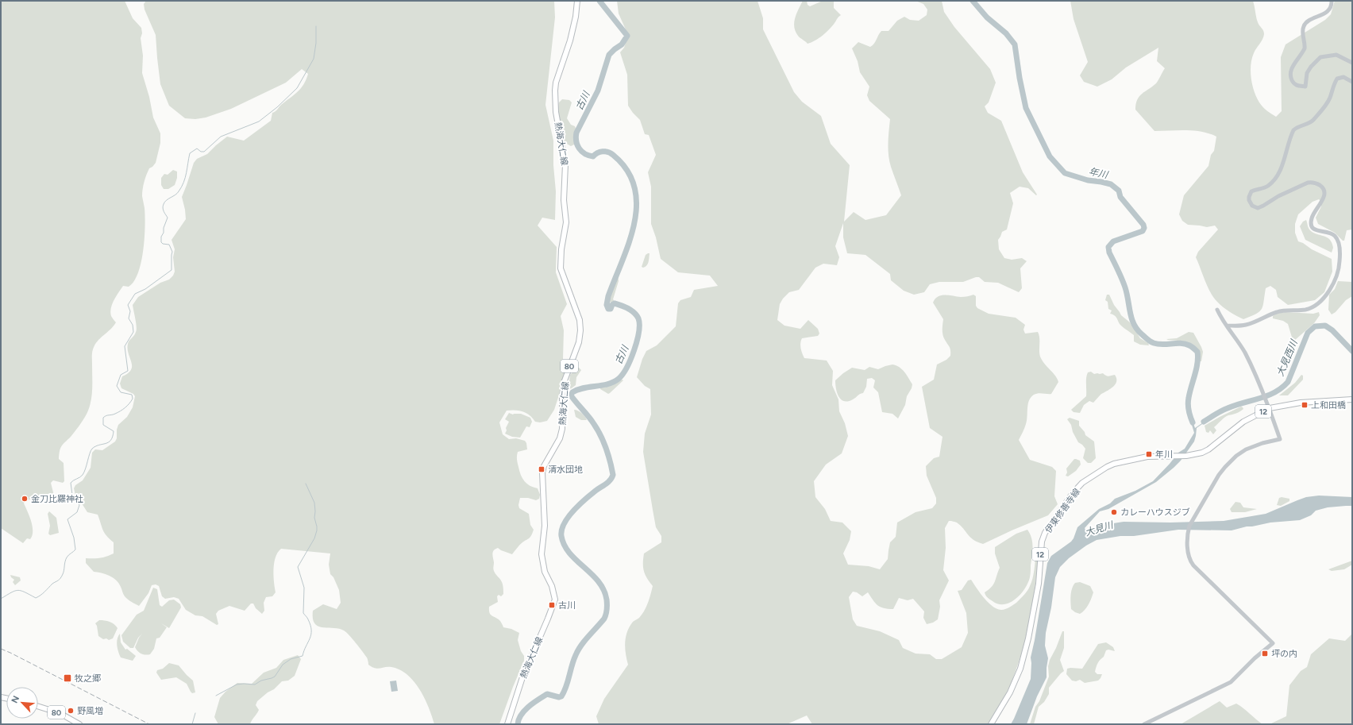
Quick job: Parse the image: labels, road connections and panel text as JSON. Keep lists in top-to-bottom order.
{
  "streets": {
    "main road": [
      "熱海大仁線",
      "80",
      "12",
      "伊東修善寺線"
    ]
  },
  "water": [
    "古川",
    "年川",
    "大見西川",
    "大見川"
  ],
  "places": {
    "transit": [
      "上和田橋",
      "年川",
      "清水団地",
      "古川",
      "坪の内",
      "牧之郷"
    ],
    "other": ["金刀比羅神社", "カレーハウスジブ", "野風増"]
  },
  "north": "top left"
}
